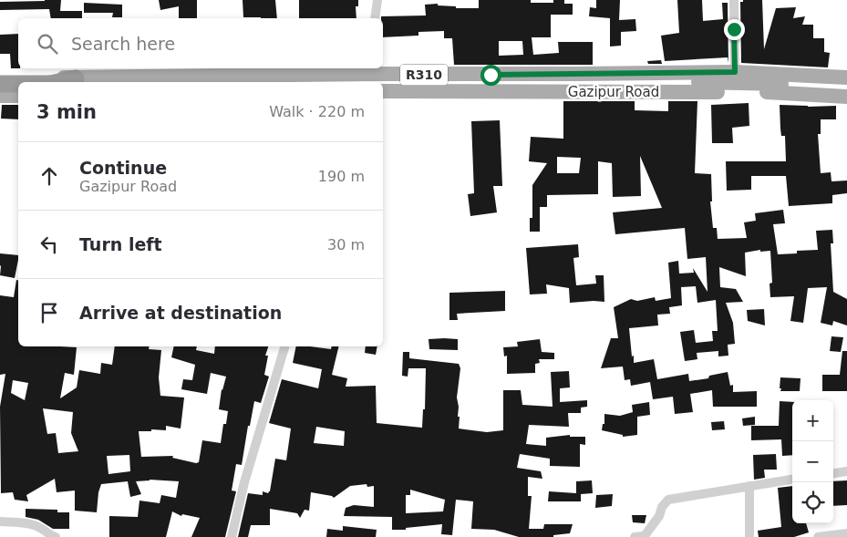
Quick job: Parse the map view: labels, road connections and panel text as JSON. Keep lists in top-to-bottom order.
{
  "streets": {
    "main road": ["R310", "Gazipur Road"]
  },
  "page": {
    "search": "Search here",
    "heading": ["3 min", "Walk · 220 m"],
    "list": [
      ["Continue", "Gazipur Road", "190 m"],
      ["Turn left", "30 m"],
      "Arrive at destination"
    ],
    "map_buttons": ["+", "−"]
  }
}
